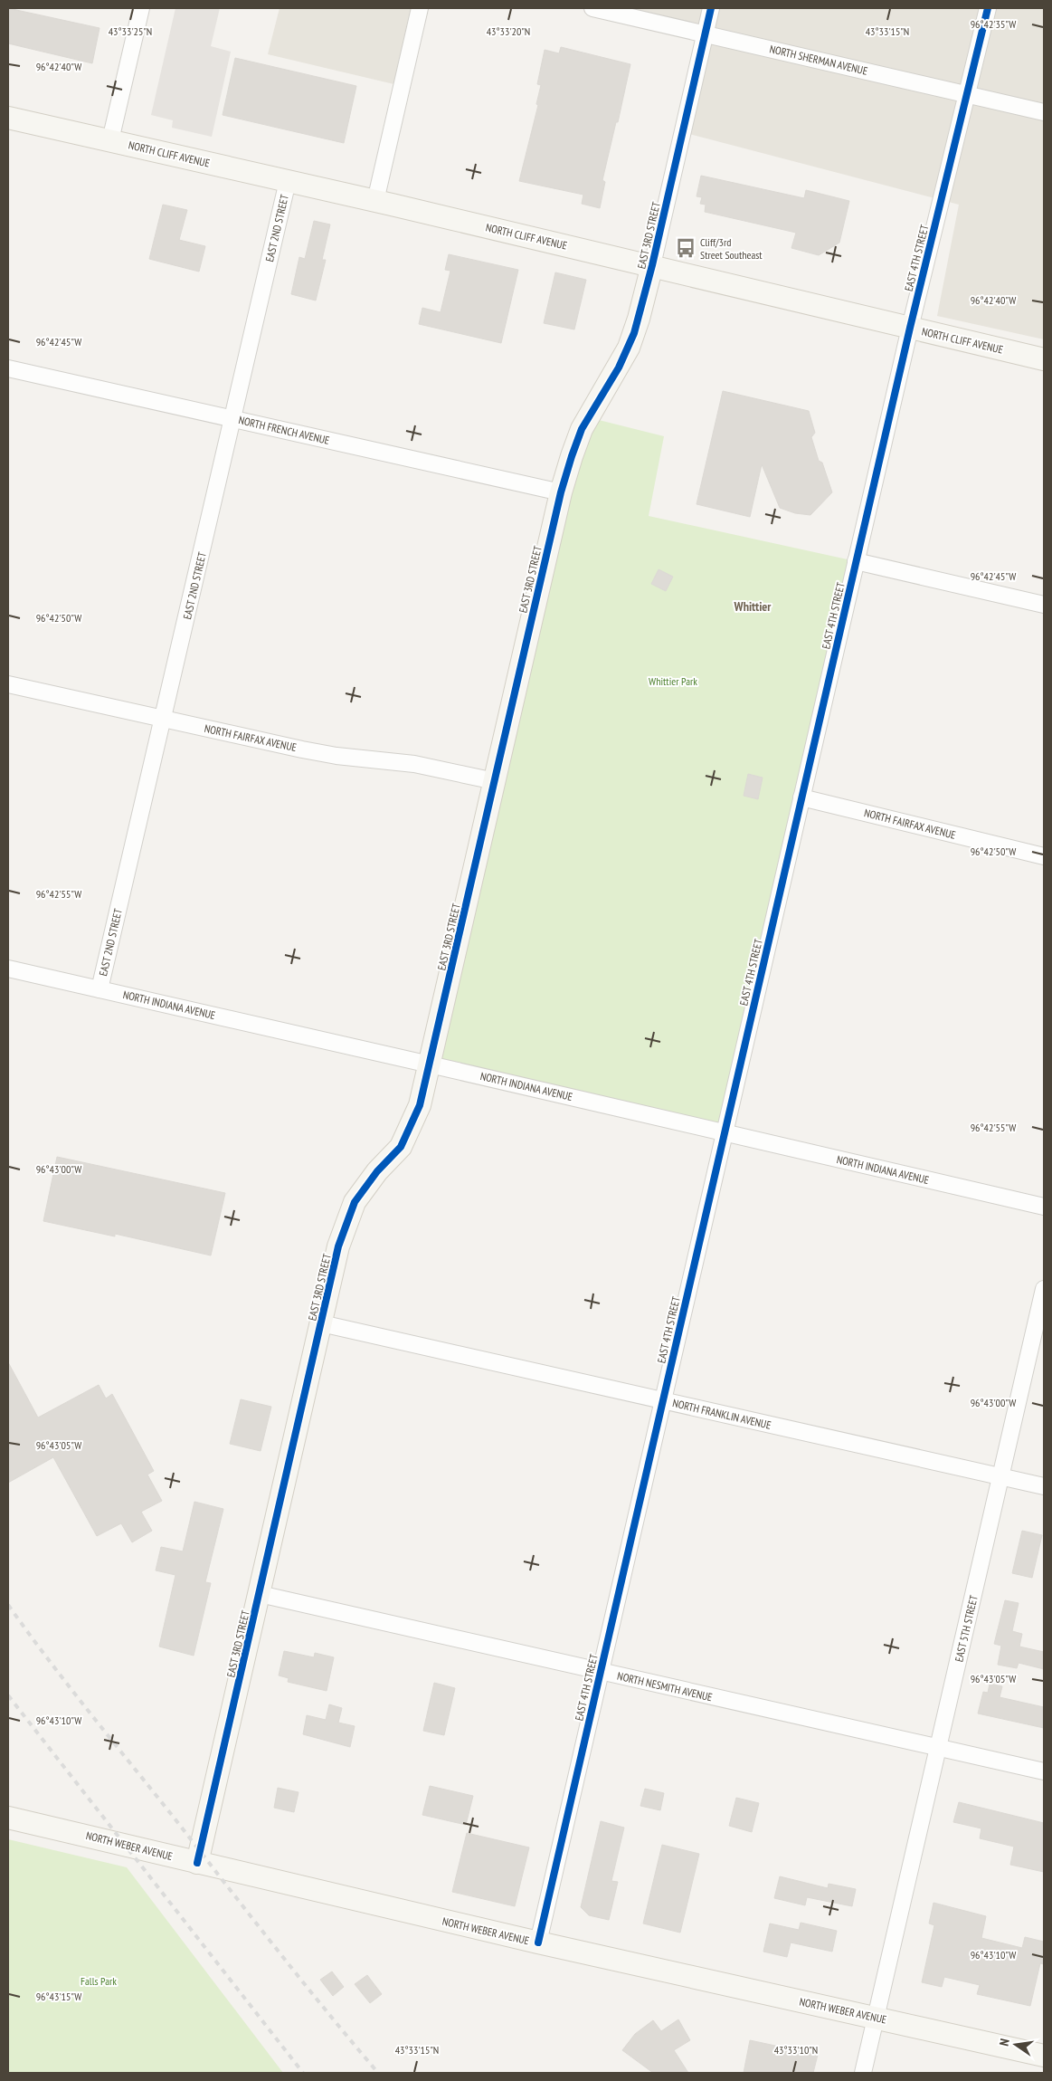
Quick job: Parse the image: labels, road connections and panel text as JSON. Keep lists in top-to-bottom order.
{
  "streets": {
    "street": [
      "NORTH SHERMAN AVENUE",
      "NORTH CLIFF AVENUE",
      "EAST 2ND STREET",
      "EAST 3RD STREET",
      "EAST 4TH STREET",
      "NORTH FRENCH AVENUE",
      "NORTH FAIRFAX AVENUE",
      "NORTH INDIANA AVENUE",
      "NORTH FRANKLIN AVENUE",
      "EAST 5TH STREET",
      "NORTH NESMITH AVENUE",
      "NORTH WEBER AVENUE"
    ]
  },
  "crossings": [
    ["NORTH SHERMAN AVENUE", "EAST 3RD STREET"],
    ["NORTH SHERMAN AVENUE", "EAST 4TH STREET"],
    ["NORTH CLIFF AVENUE", "EAST 2ND STREET"],
    ["NORTH CLIFF AVENUE", "EAST 3RD STREET"],
    ["NORTH CLIFF AVENUE", "EAST 4TH STREET"],
    ["EAST 2ND STREET", "NORTH FRENCH AVENUE"],
    ["EAST 2ND STREET", "NORTH FAIRFAX AVENUE"],
    ["EAST 2ND STREET", "NORTH INDIANA AVENUE"],
    ["EAST 3RD STREET", "NORTH FRENCH AVENUE"],
    ["EAST 3RD STREET", "NORTH FAIRFAX AVENUE"],
    ["EAST 3RD STREET", "NORTH INDIANA AVENUE"],
    ["EAST 3RD STREET", "NORTH FRANKLIN AVENUE"],
    ["EAST 3RD STREET", "NORTH NESMITH AVENUE"],
    ["EAST 3RD STREET", "NORTH WEBER AVENUE"],
    ["EAST 4TH STREET", "NORTH FAIRFAX AVENUE"],
    ["EAST 4TH STREET", "NORTH INDIANA AVENUE"],
    ["EAST 4TH STREET", "NORTH FRANKLIN AVENUE"],
    ["EAST 4TH STREET", "NORTH NESMITH AVENUE"],
    ["EAST 4TH STREET", "NORTH WEBER AVENUE"],
    ["NORTH FRANKLIN AVENUE", "EAST 5TH STREET"],
    ["EAST 5TH STREET", "NORTH NESMITH AVENUE"],
    ["EAST 5TH STREET", "NORTH WEBER AVENUE"]
  ],
  "districts": ["Whittier"],
  "parks": ["Whittier Park", "Falls Park"],
  "places": {
    "bus stop": ["Cliff/3rd Street Southeast"]
  },
  "north": "left",
  "coordinates": [
    "96°42'35\"W",
    "43°33'25\"N",
    "43°33'20\"N",
    "43°33'15\"N",
    "96°42'40\"W",
    "96°42'45\"W",
    "96°42'50\"W",
    "96°42'55\"W",
    "96°43'00\"W",
    "96°43'05\"W",
    "96°43'10\"W",
    "96°43'15\"W",
    "43°33'10\"N"
  ]
}
